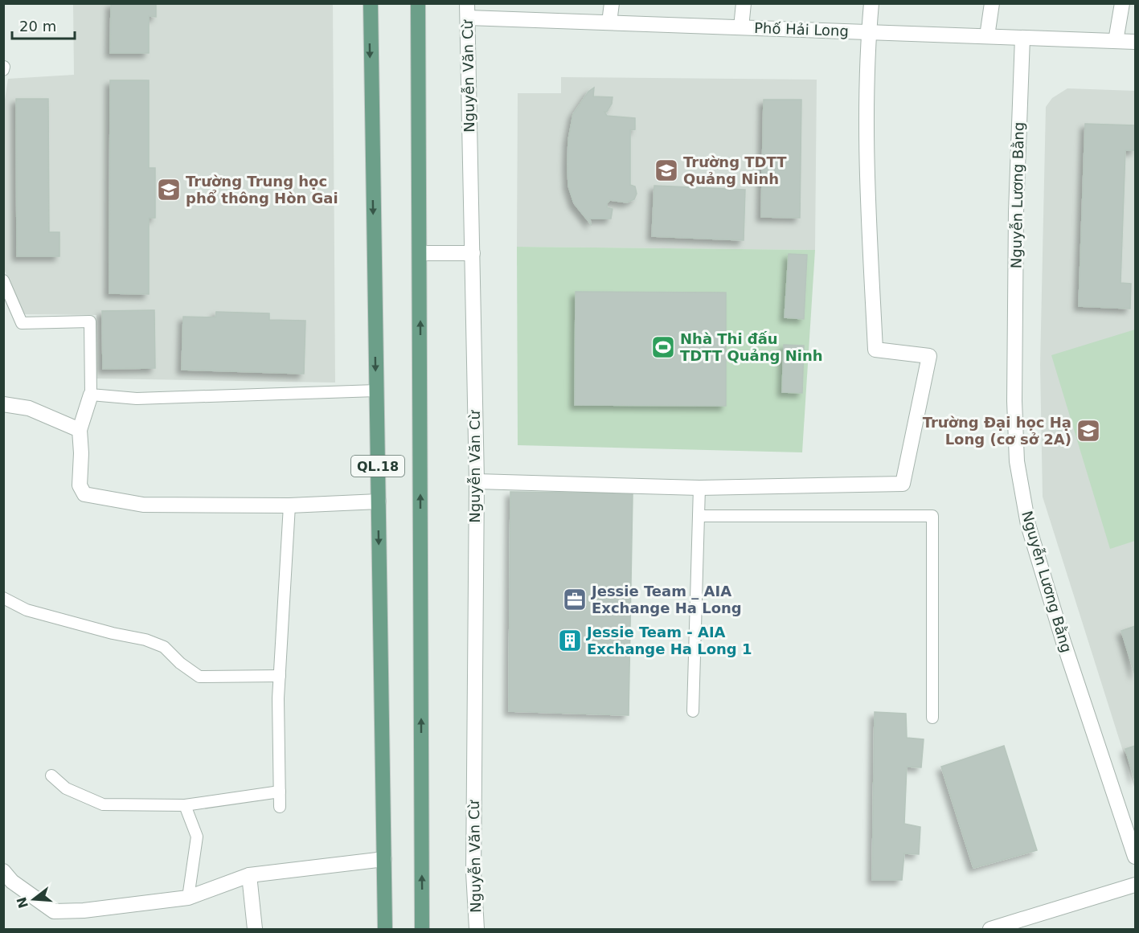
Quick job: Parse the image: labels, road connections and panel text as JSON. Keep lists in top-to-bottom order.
{
  "streets": {
    "main road": ["QL.18"],
    "street": ["Phố Hải Long", "Nguyễn Văn Cừ", "Nguyễn Lương Bằng"]
  },
  "crossings": [
    ["Phố Hải Long", "Nguyễn Văn Cừ"],
    ["Phố Hải Long", "Nguyễn Lương Bằng"]
  ],
  "places": {
    "school or university": ["Trường TDTT Quảng Ninh", "Trường Trung học phổ thông Hòn Gai", "Trường Đại học Hạ Long (cơ sở 2A)"],
    "sports": ["Nhà Thi đấu TDTT Quảng Ninh"],
    "office": ["Jessie Team _ AIA Exchange Ha Long"],
    "building": ["Jessie Team - AIA Exchange Ha Long 1"]
  },
  "scale_bar": "20 m",
  "north": "left"
}
